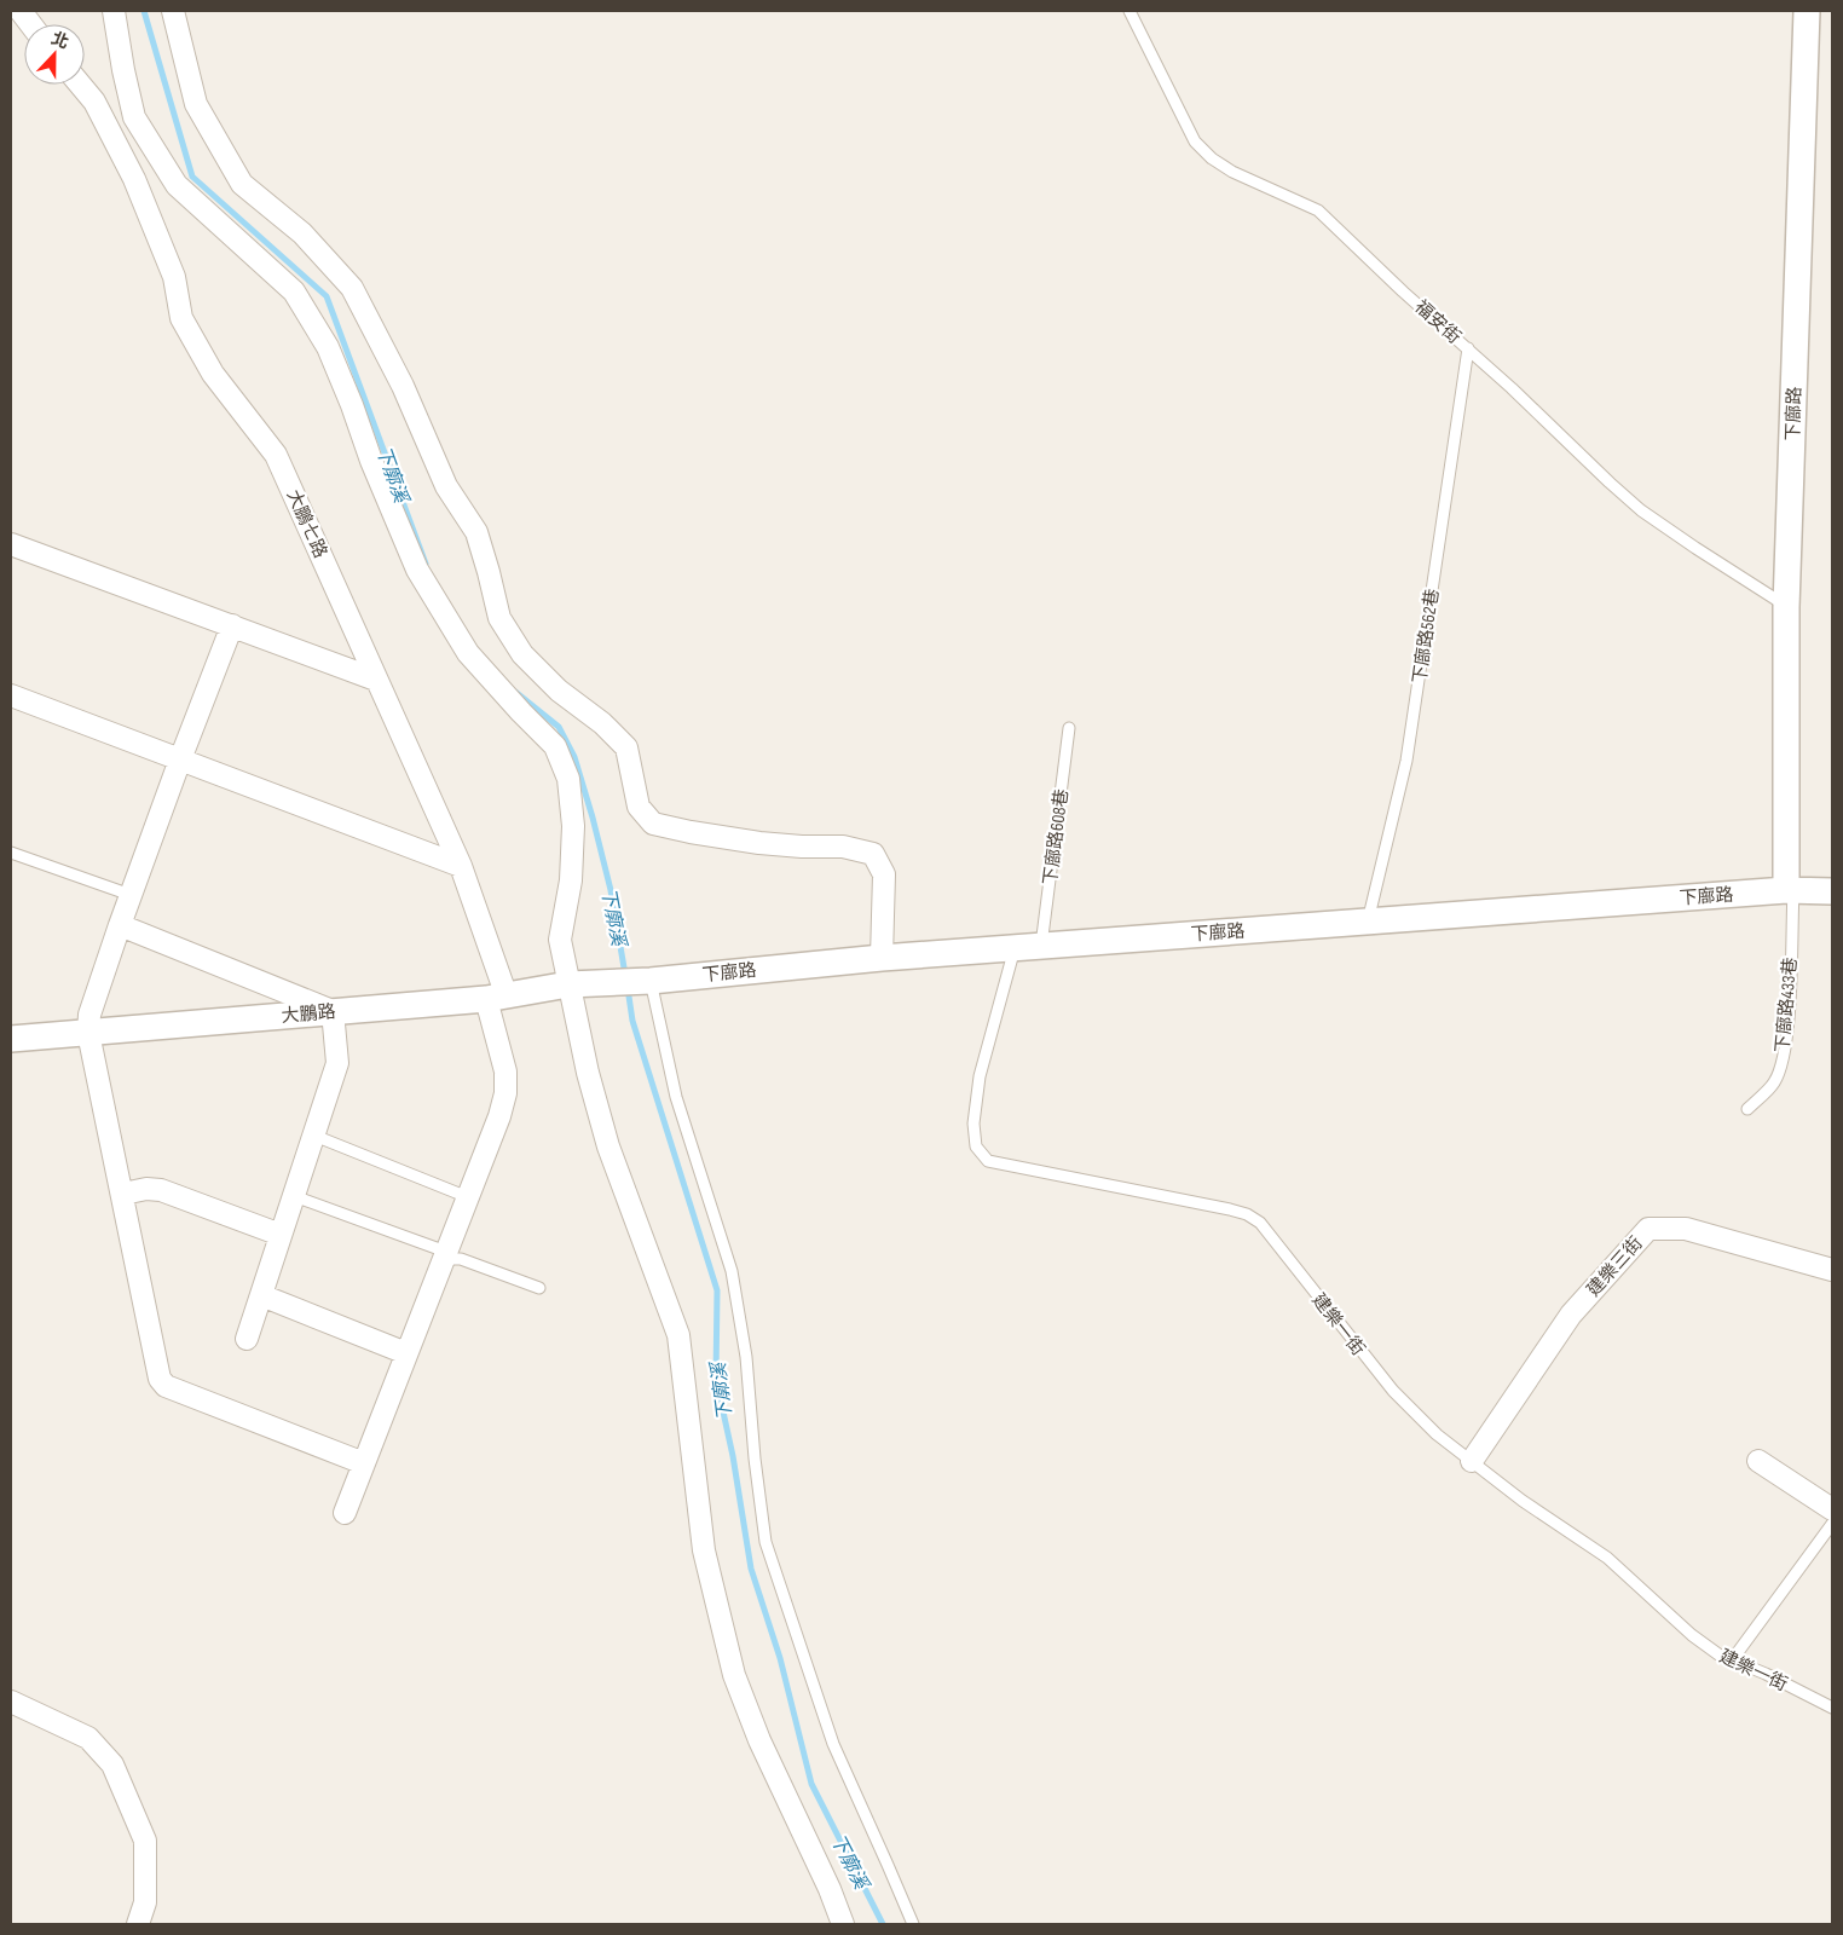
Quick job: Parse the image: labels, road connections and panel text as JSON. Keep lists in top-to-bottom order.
{
  "streets": {
    "street": [
      "下廍路",
      "大鵬七路",
      "大鵬路",
      "建樂三街"
    ],
    "lane": [
      "福安街",
      "下廍路562巷",
      "下廍路608巷",
      "下廍路433巷",
      "建樂一街"
    ]
  },
  "crossings": [
    ["福安街", "下廍路"],
    ["福安街", "下廍路562巷"],
    ["下廍路", "下廍路562巷"],
    ["下廍路", "下廍路608巷"],
    ["下廍路", "下廍路433巷"],
    ["下廍路", "大鵬路"],
    ["下廍路", "建樂一街"],
    ["大鵬七路", "大鵬路"],
    ["建樂三街", "建樂一街"]
  ],
  "water": ["下廓溪"],
  "north": "top"
}
